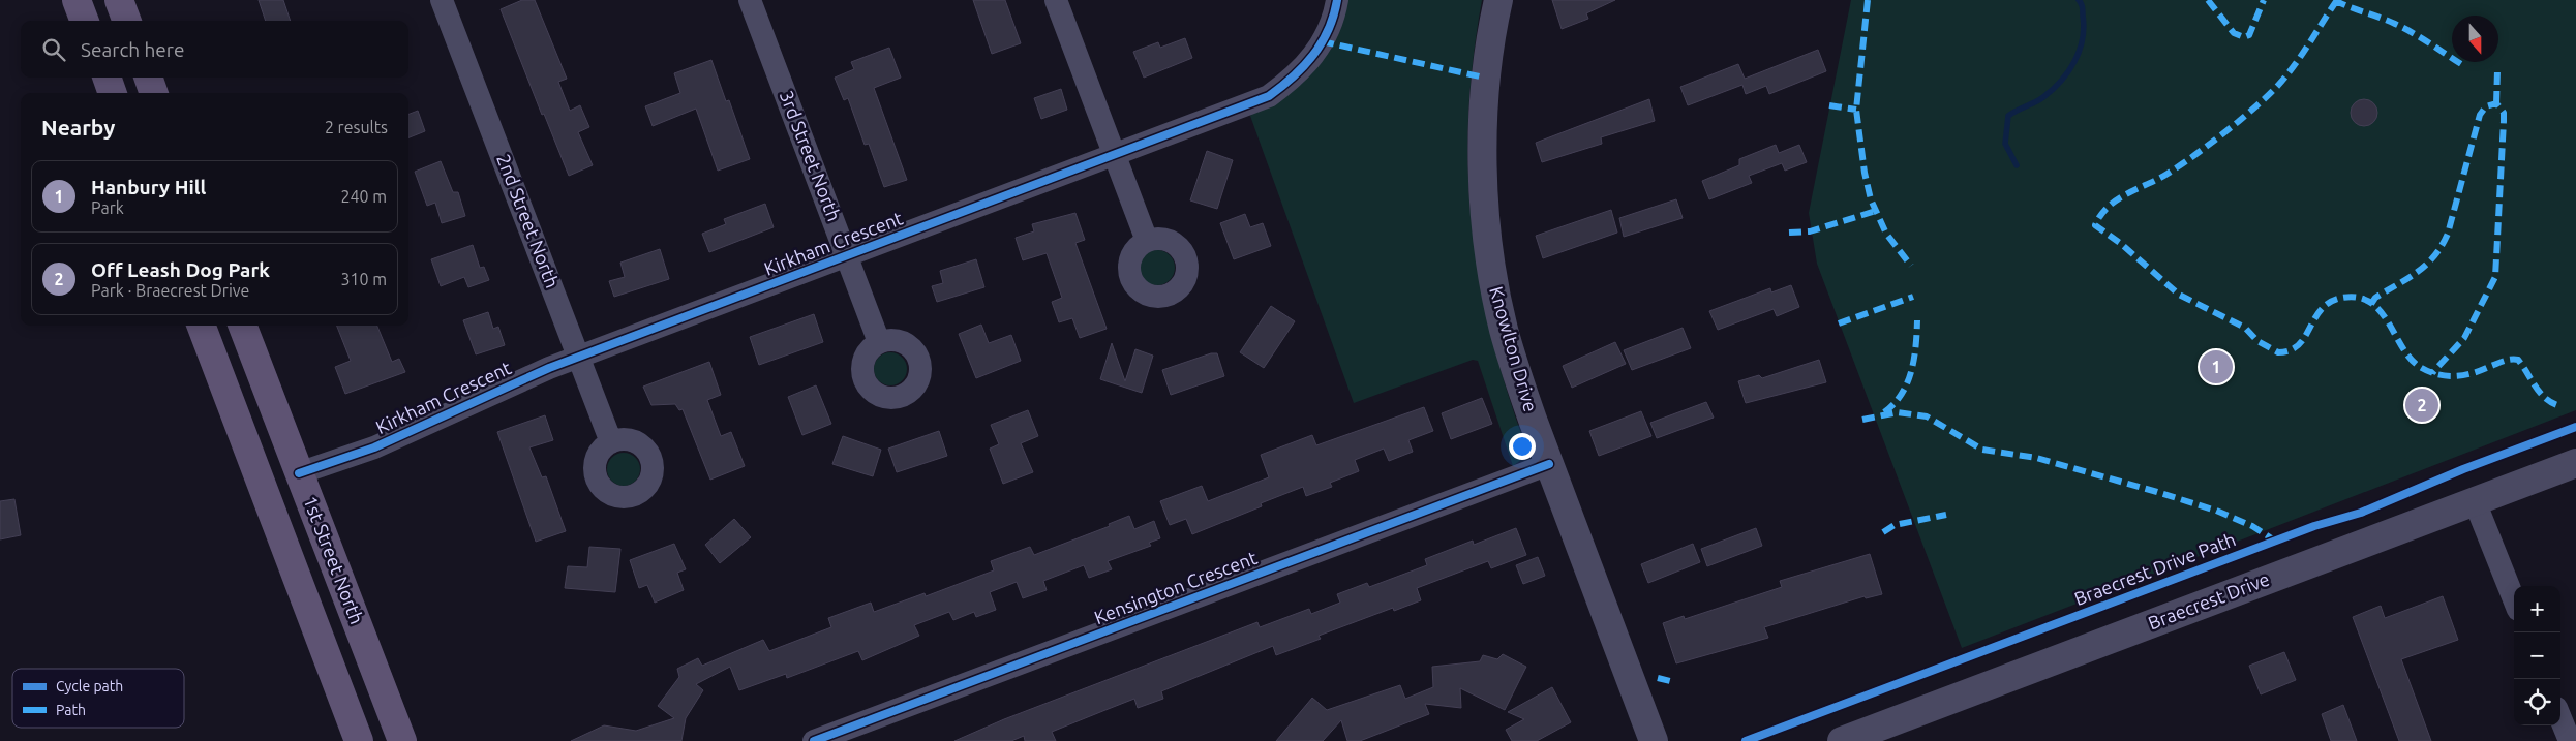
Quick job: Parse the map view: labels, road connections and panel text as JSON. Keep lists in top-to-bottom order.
{
  "streets": {
    "main road": ["1st Street North"],
    "street": [
      "3rd Street North",
      "2nd Street North",
      "Kirkham Crescent",
      "Knowlton Drive",
      "Kensington Crescent",
      "Braecrest Drive"
    ],
    "cycle path": ["Braecrest Drive Path"]
  },
  "crossings": [
    ["3rd Street North", "Kirkham Crescent"],
    ["2nd Street North", "Kirkham Crescent"],
    ["Kirkham Crescent", "1st Street North"],
    ["Knowlton Drive", "Kensington Crescent"]
  ],
  "legend": ["Cycle path", "Path"],
  "north": "bottom",
  "page": {
    "search": "Search here",
    "heading": ["Nearby", "2 results"],
    "list": [
      {
        "mark": "1",
        "name": "Hanbury Hill",
        "note": "Park",
        "value": "240 m"
      },
      {
        "mark": "2",
        "name": "Off Leash Dog Park",
        "note": "Park · Braecrest Drive",
        "value": "310 m"
      }
    ],
    "pins": ["1", "2"],
    "map_buttons": ["+", "−"]
  }
}
